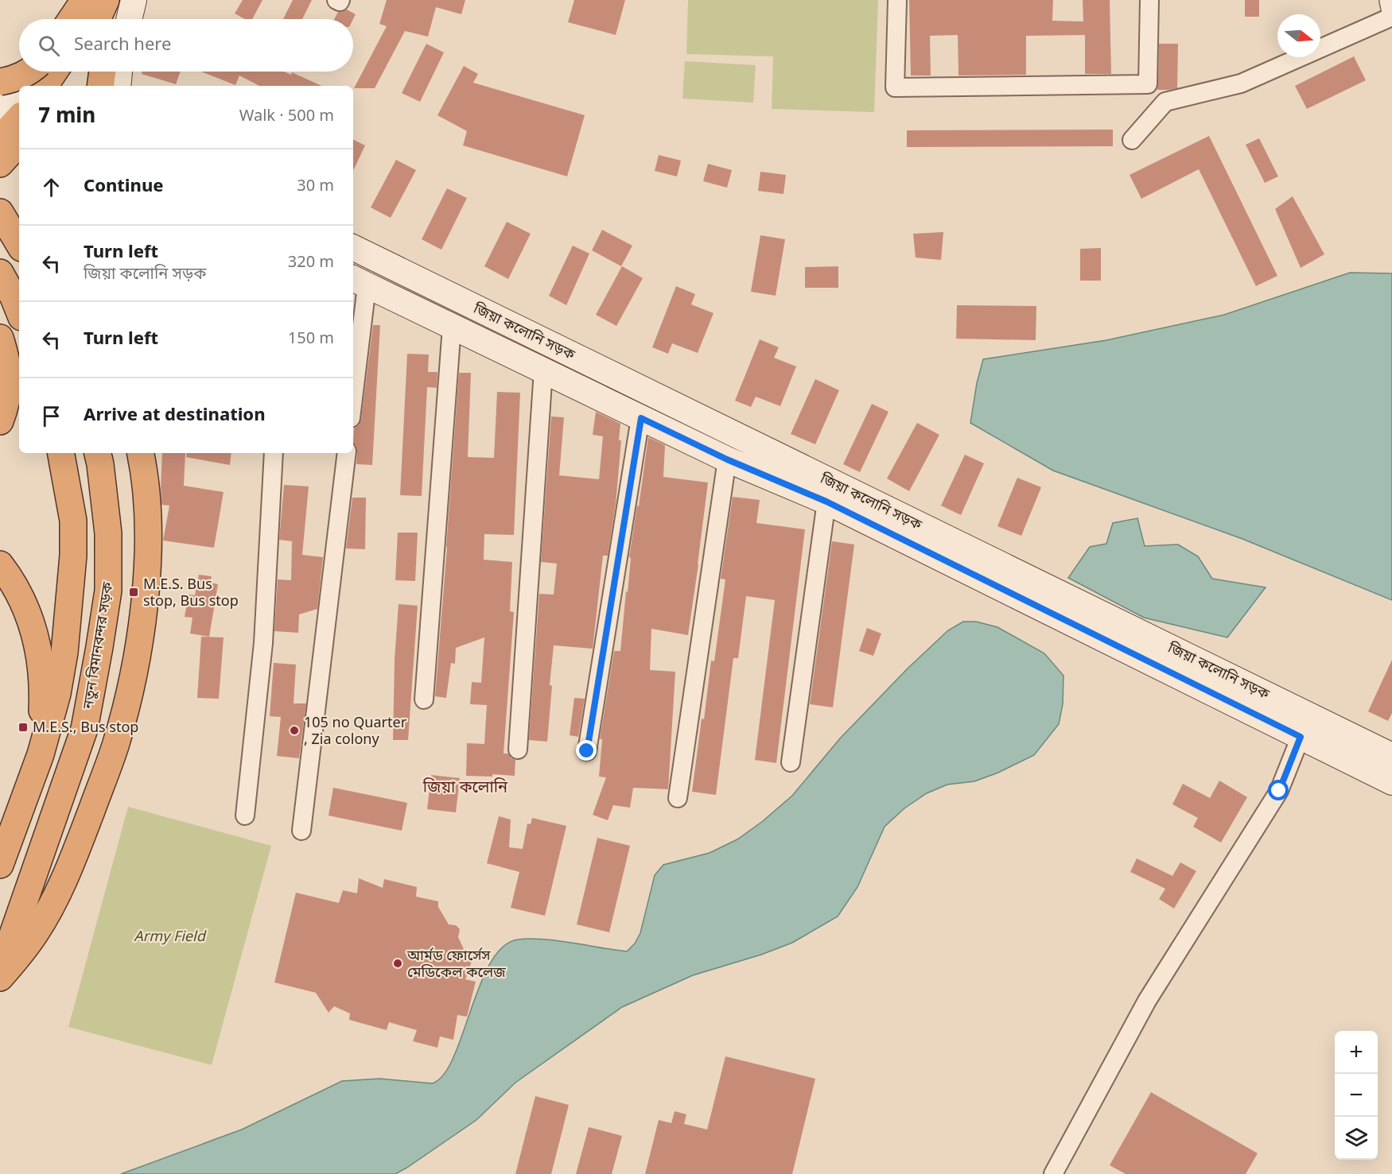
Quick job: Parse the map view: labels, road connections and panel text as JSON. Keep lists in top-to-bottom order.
{
  "streets": {
    "highway": ["নতুন বিমানবন্দর সড়ক"],
    "main road": ["জিয়া কলোনি সড়ক"]
  },
  "districts": ["জিয়া কলোনি"],
  "parks": ["Army Field"],
  "places": {
    "transit": ["M.E.S. Bus stop, Bus stop", "M.E.S., Bus stop"],
    "other": ["105 no Quarter , Zia colony", "আর্মড ফোর্সেস মেডিকেল কলেজ"]
  },
  "north": "right",
  "page": {
    "search": "Search here",
    "heading": ["7 min", "Walk · 500 m"],
    "list": [
      ["Continue", "30 m"],
      ["Turn left", "জিয়া কলোনি সড়ক", "320 m"],
      ["Turn left", "150 m"],
      "Arrive at destination"
    ],
    "map_buttons": ["+", "−"]
  }
}
